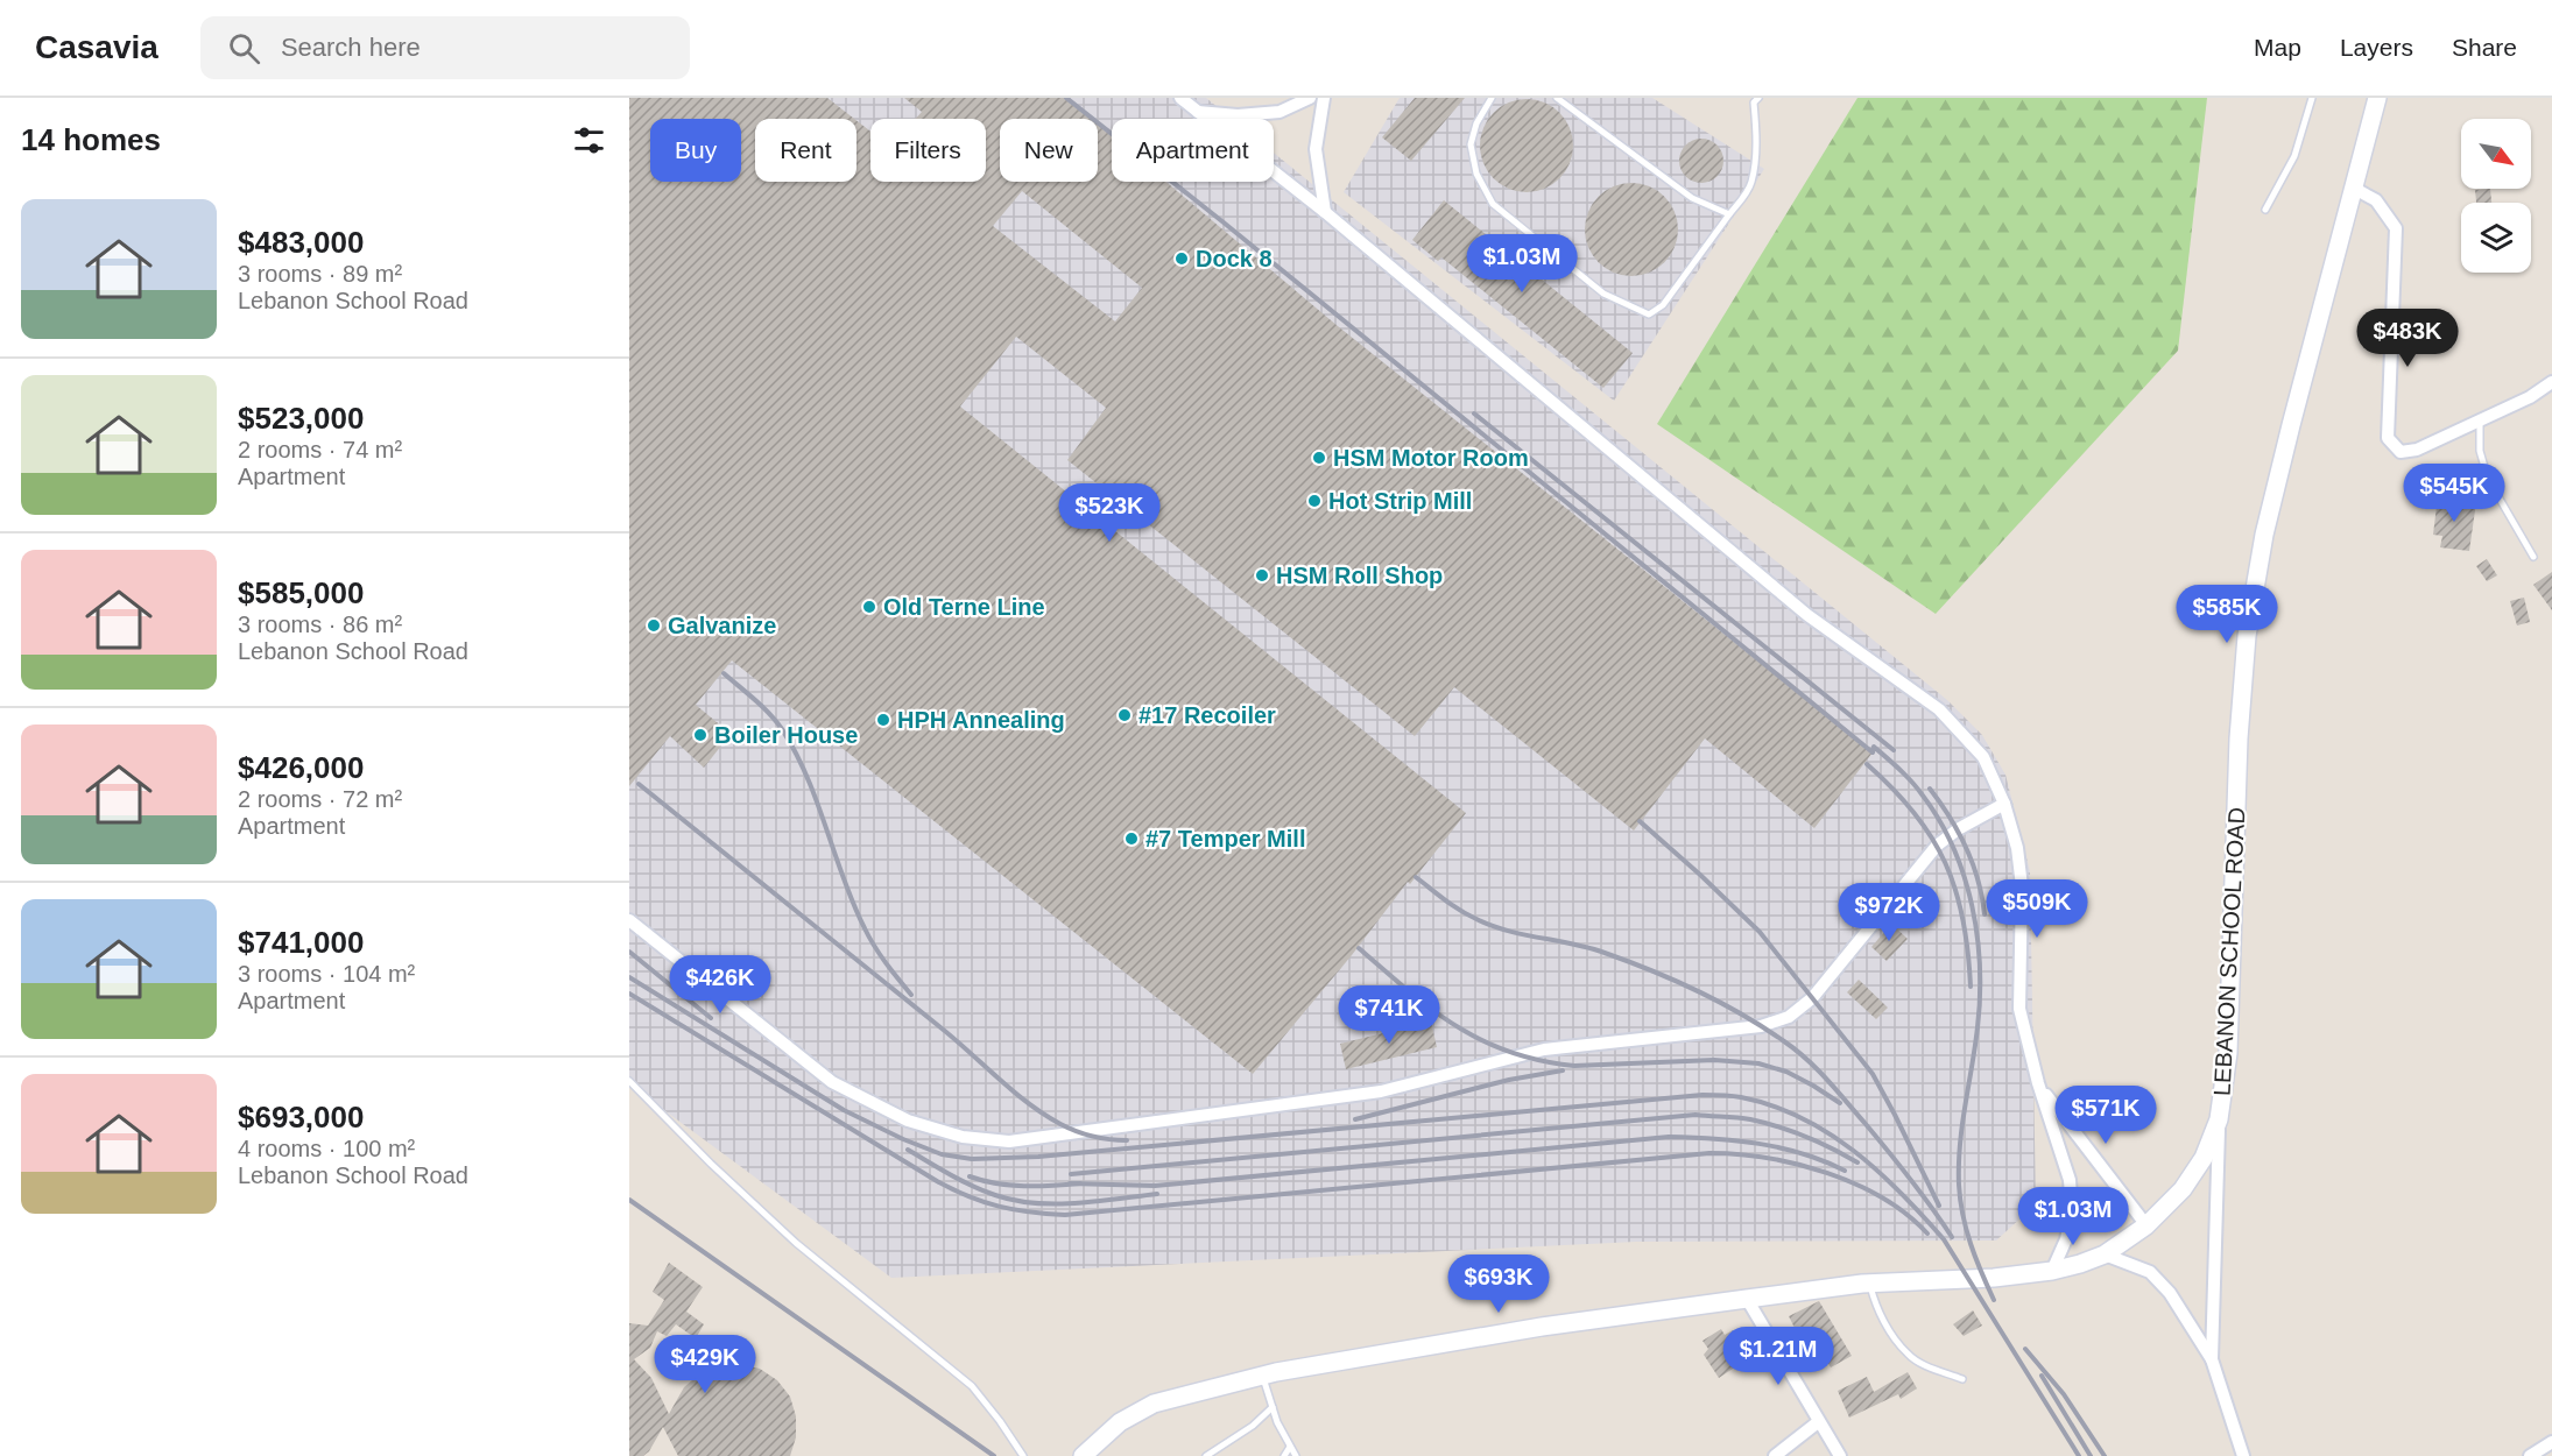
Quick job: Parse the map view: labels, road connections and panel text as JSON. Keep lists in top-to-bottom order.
{
  "streets": {
    "street": ["LEBANON SCHOOL ROAD"]
  },
  "places": [
    "Dock 8",
    "HSM Motor Room",
    "Hot Strip Mill",
    "HSM Roll Shop",
    "Old Terne Line",
    "Galvanize",
    "#17 Recoiler",
    "HPH Annealing",
    "Boiler House",
    "#7 Temper Mill"
  ],
  "north": "bottom right",
  "page": {
    "header": "Casavia",
    "search": "Search here",
    "nav": ["Map", "Layers", "Share"],
    "heading": "14 homes",
    "chip": [
      "Buy",
      "Rent",
      "Filters",
      "New",
      "Apartment"
    ],
    "list": [
      {
        "name": "$483,000",
        "note": "3 rooms · 89 m² · Lebanon School Road"
      },
      {
        "name": "$523,000",
        "note": "2 rooms · 74 m² · Apartment"
      },
      {
        "name": "$585,000",
        "note": "3 rooms · 86 m² · Lebanon School Road"
      },
      {
        "name": "$426,000",
        "note": "2 rooms · 72 m² · Apartment"
      },
      {
        "name": "$741,000",
        "note": "3 rooms · 104 m² · Apartment"
      },
      {
        "name": "$693,000",
        "note": "4 rooms · 100 m² · Lebanon School Road"
      }
    ],
    "price": [
      "$1.03M",
      "$483K",
      "$545K",
      "$523K",
      "$585K",
      "$509K",
      "$972K",
      "$426K",
      "$741K",
      "$571K",
      "$1.03M",
      "$693K",
      "$1.21M",
      "$429K"
    ]
  }
}
